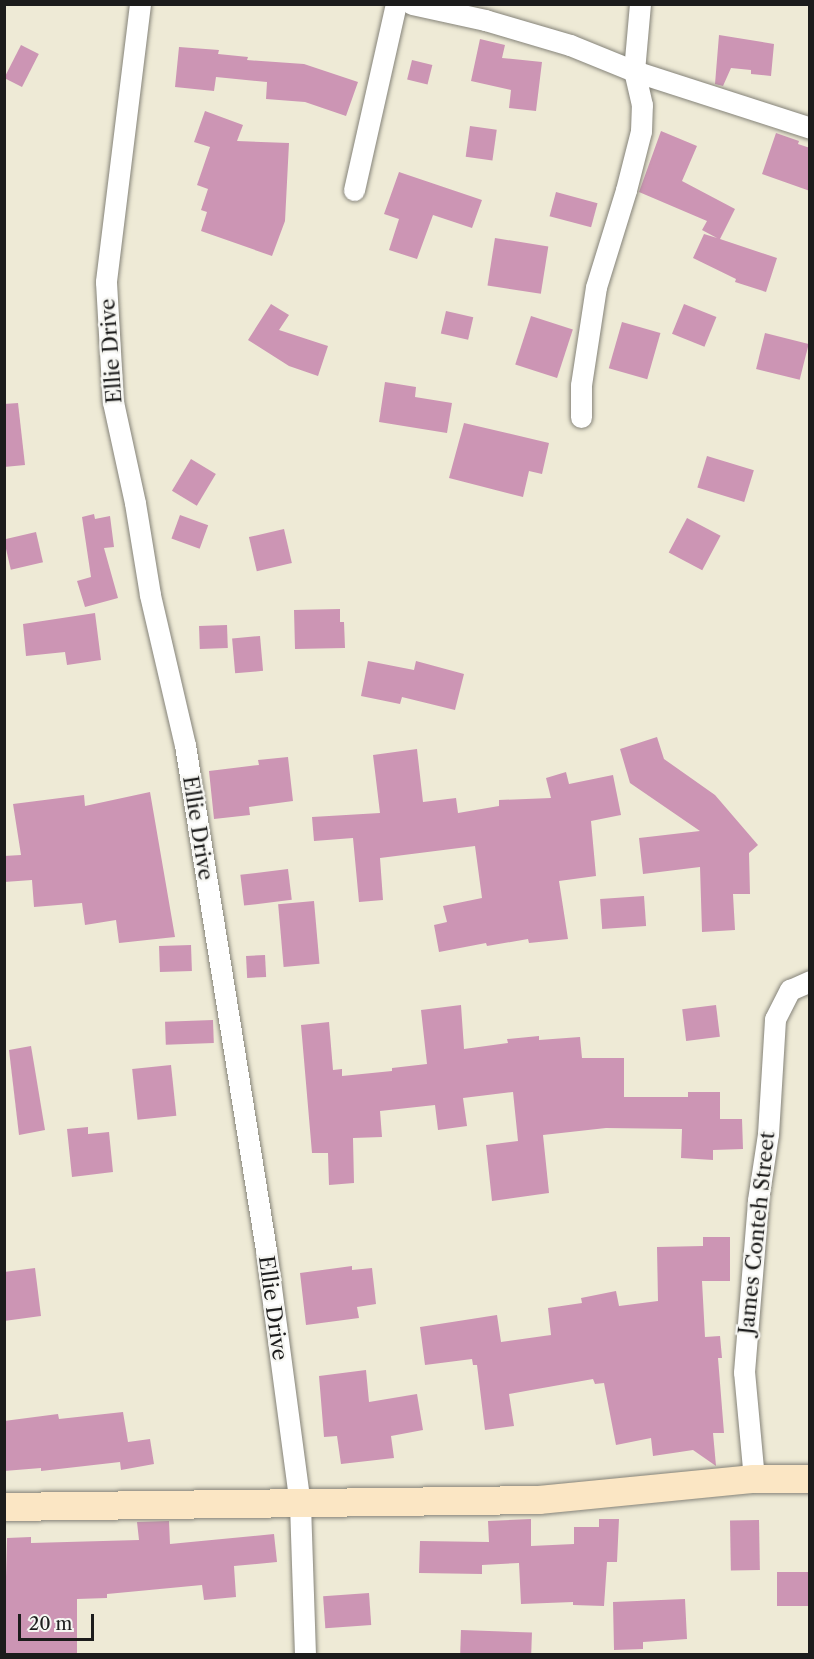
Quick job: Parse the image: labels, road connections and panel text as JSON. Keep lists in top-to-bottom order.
{
  "streets": {
    "street": ["Ellie Drive", "James Conteh Street"]
  },
  "scale_bar": "20 m"
}
